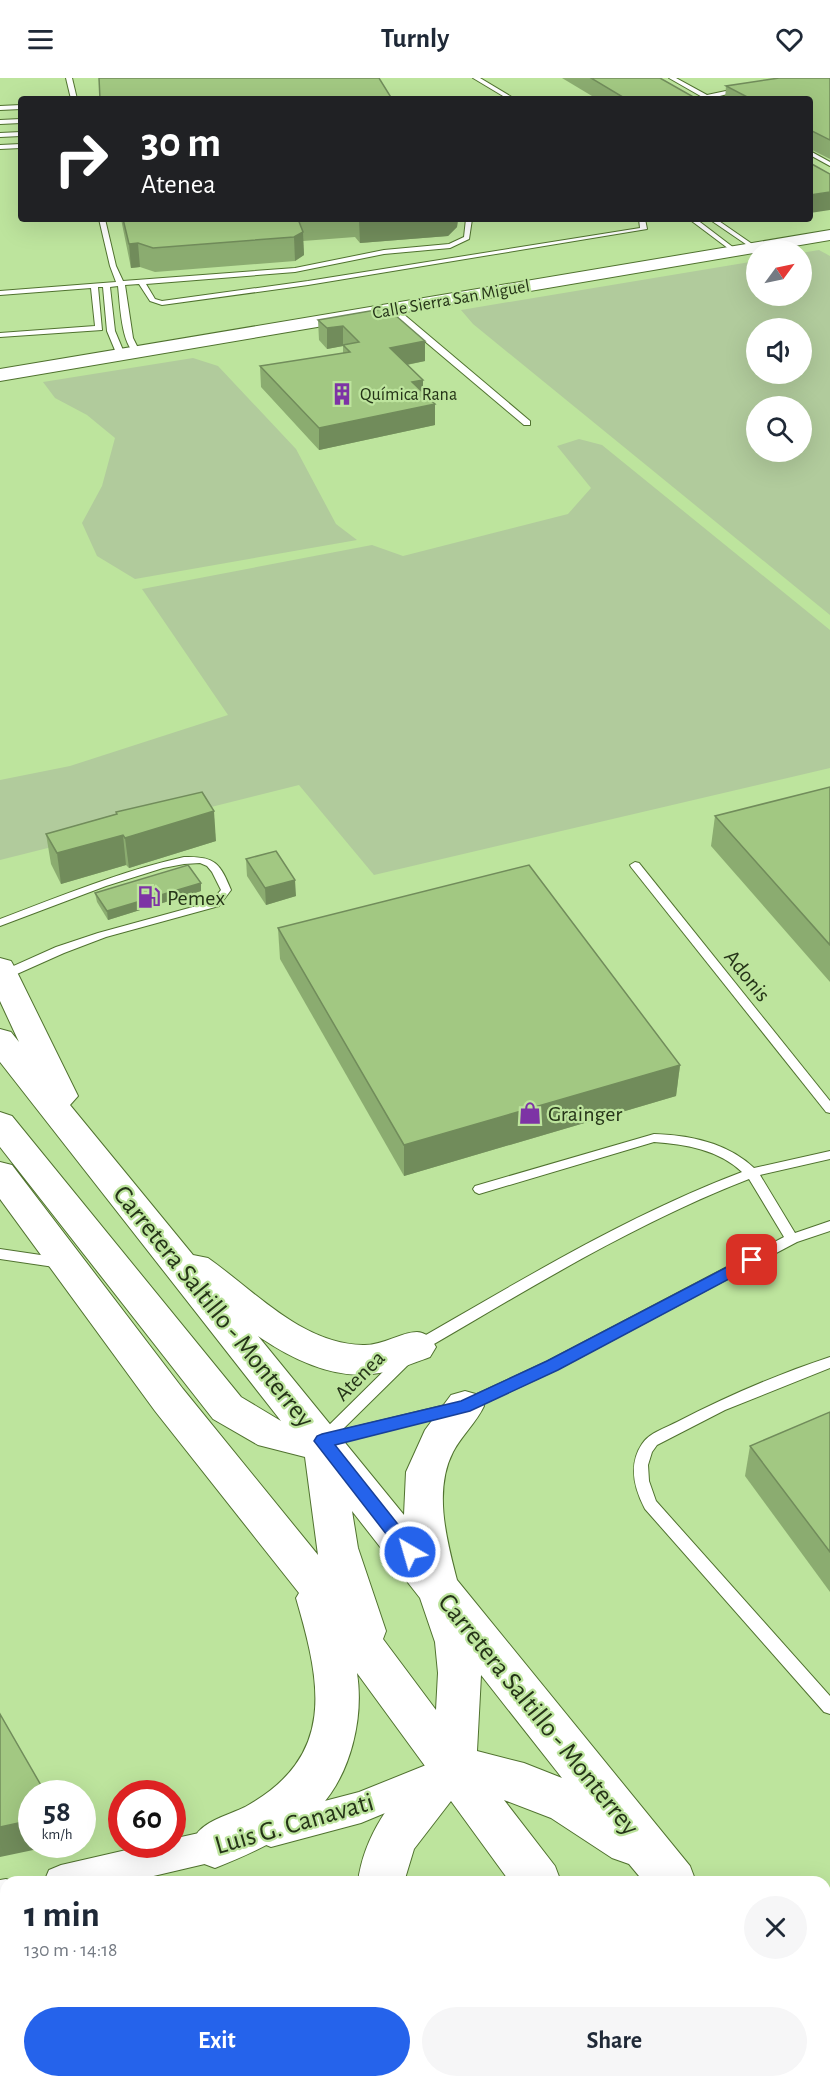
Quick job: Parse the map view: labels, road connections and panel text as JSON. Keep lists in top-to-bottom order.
{
  "streets": {
    "main road": ["Carretera Saltillo - Monterrey"],
    "street": ["Calle Sierra San Miguel", "Luis G. Canavati"],
    "lane": ["Adonis", "Atenea"]
  },
  "crossings": [
    ["Carretera Saltillo - Monterrey", "Atenea"]
  ],
  "places": {
    "building": ["Química Rana"],
    "fuel station": ["Pemex"],
    "shop": ["Grainger"]
  },
  "north": "top right",
  "page": {
    "header": "Turnly",
    "turn": ["30 m", "Atenea"],
    "speed": "58 km/h",
    "limit": "60",
    "heading": ["1 min", "130 m · 14:18"],
    "buttons": ["Exit", "Share"]
  }
}
